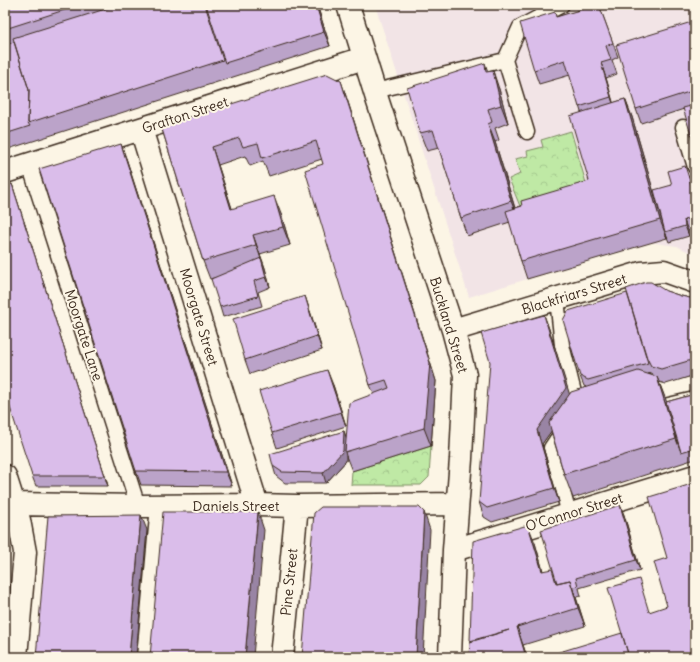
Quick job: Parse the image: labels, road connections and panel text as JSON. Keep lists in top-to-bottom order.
{
  "streets": {
    "street": [
      "Grafton Street",
      "Blackfriars Street",
      "Moorgate Street",
      "Buckland Street",
      "Daniels Street",
      "O'Connor Street",
      "Pine Street"
    ],
    "lane": ["Moorgate Lane"]
  },
  "crossings": [
    ["Grafton Street", "Moorgate Street"],
    ["Grafton Street", "Buckland Street"],
    ["Grafton Street", "Moorgate Lane"],
    ["Blackfriars Street", "Buckland Street"],
    ["Moorgate Street", "Daniels Street"],
    ["Buckland Street", "Daniels Street"],
    ["Buckland Street", "O'Connor Street"],
    ["Moorgate Lane", "Daniels Street"],
    ["Daniels Street", "Pine Street"]
  ]
}
